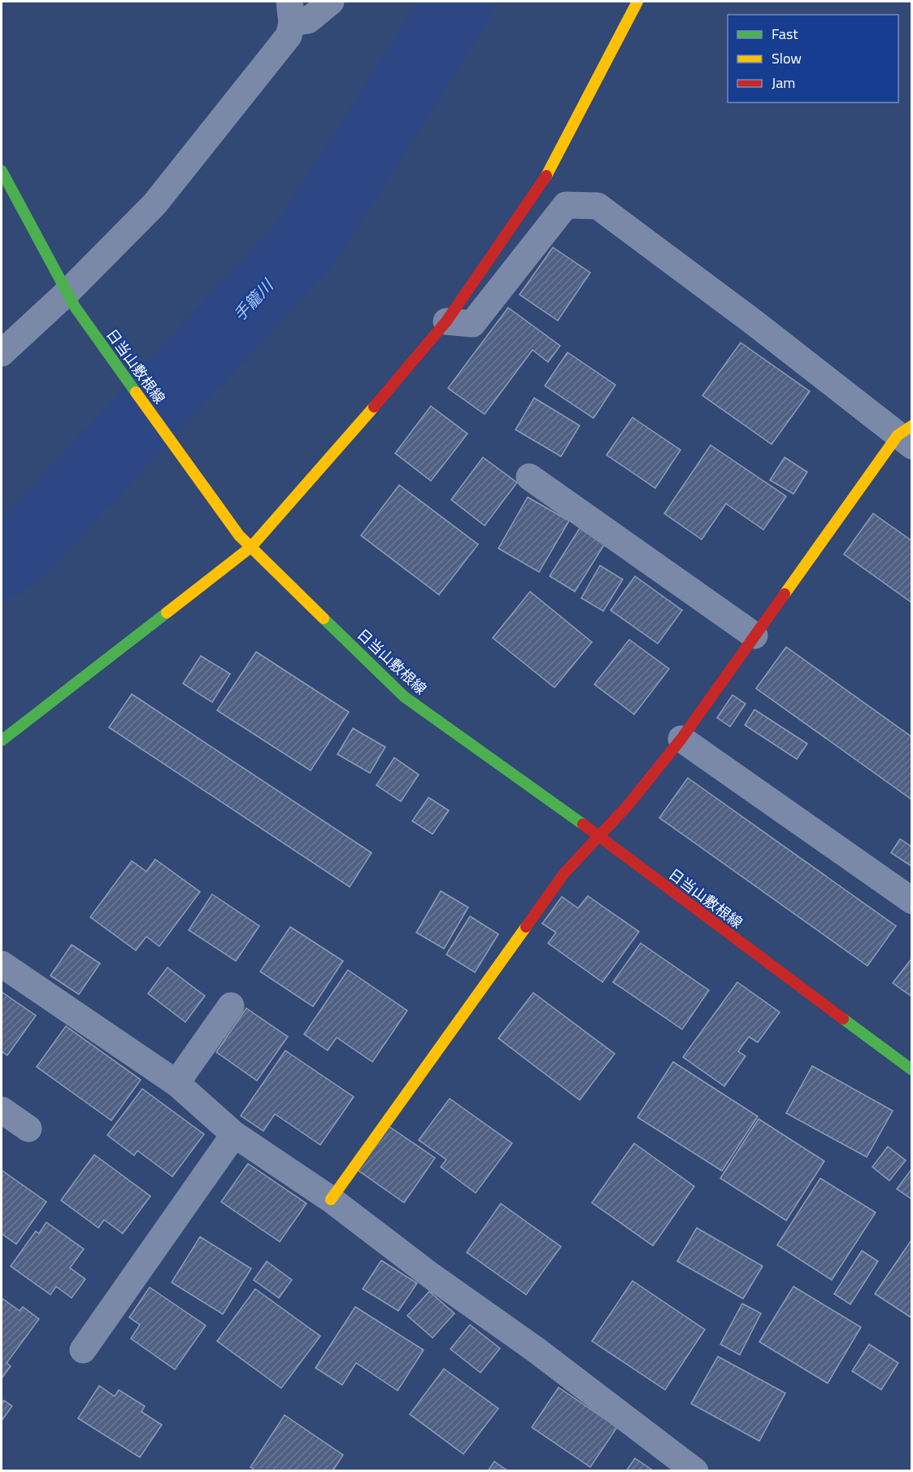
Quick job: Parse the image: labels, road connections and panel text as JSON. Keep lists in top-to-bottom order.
{
  "streets": {
    "street": ["日当山敷根線"]
  },
  "water": ["手籠川"],
  "legend": ["Fast", "Slow", "Jam"]
}
